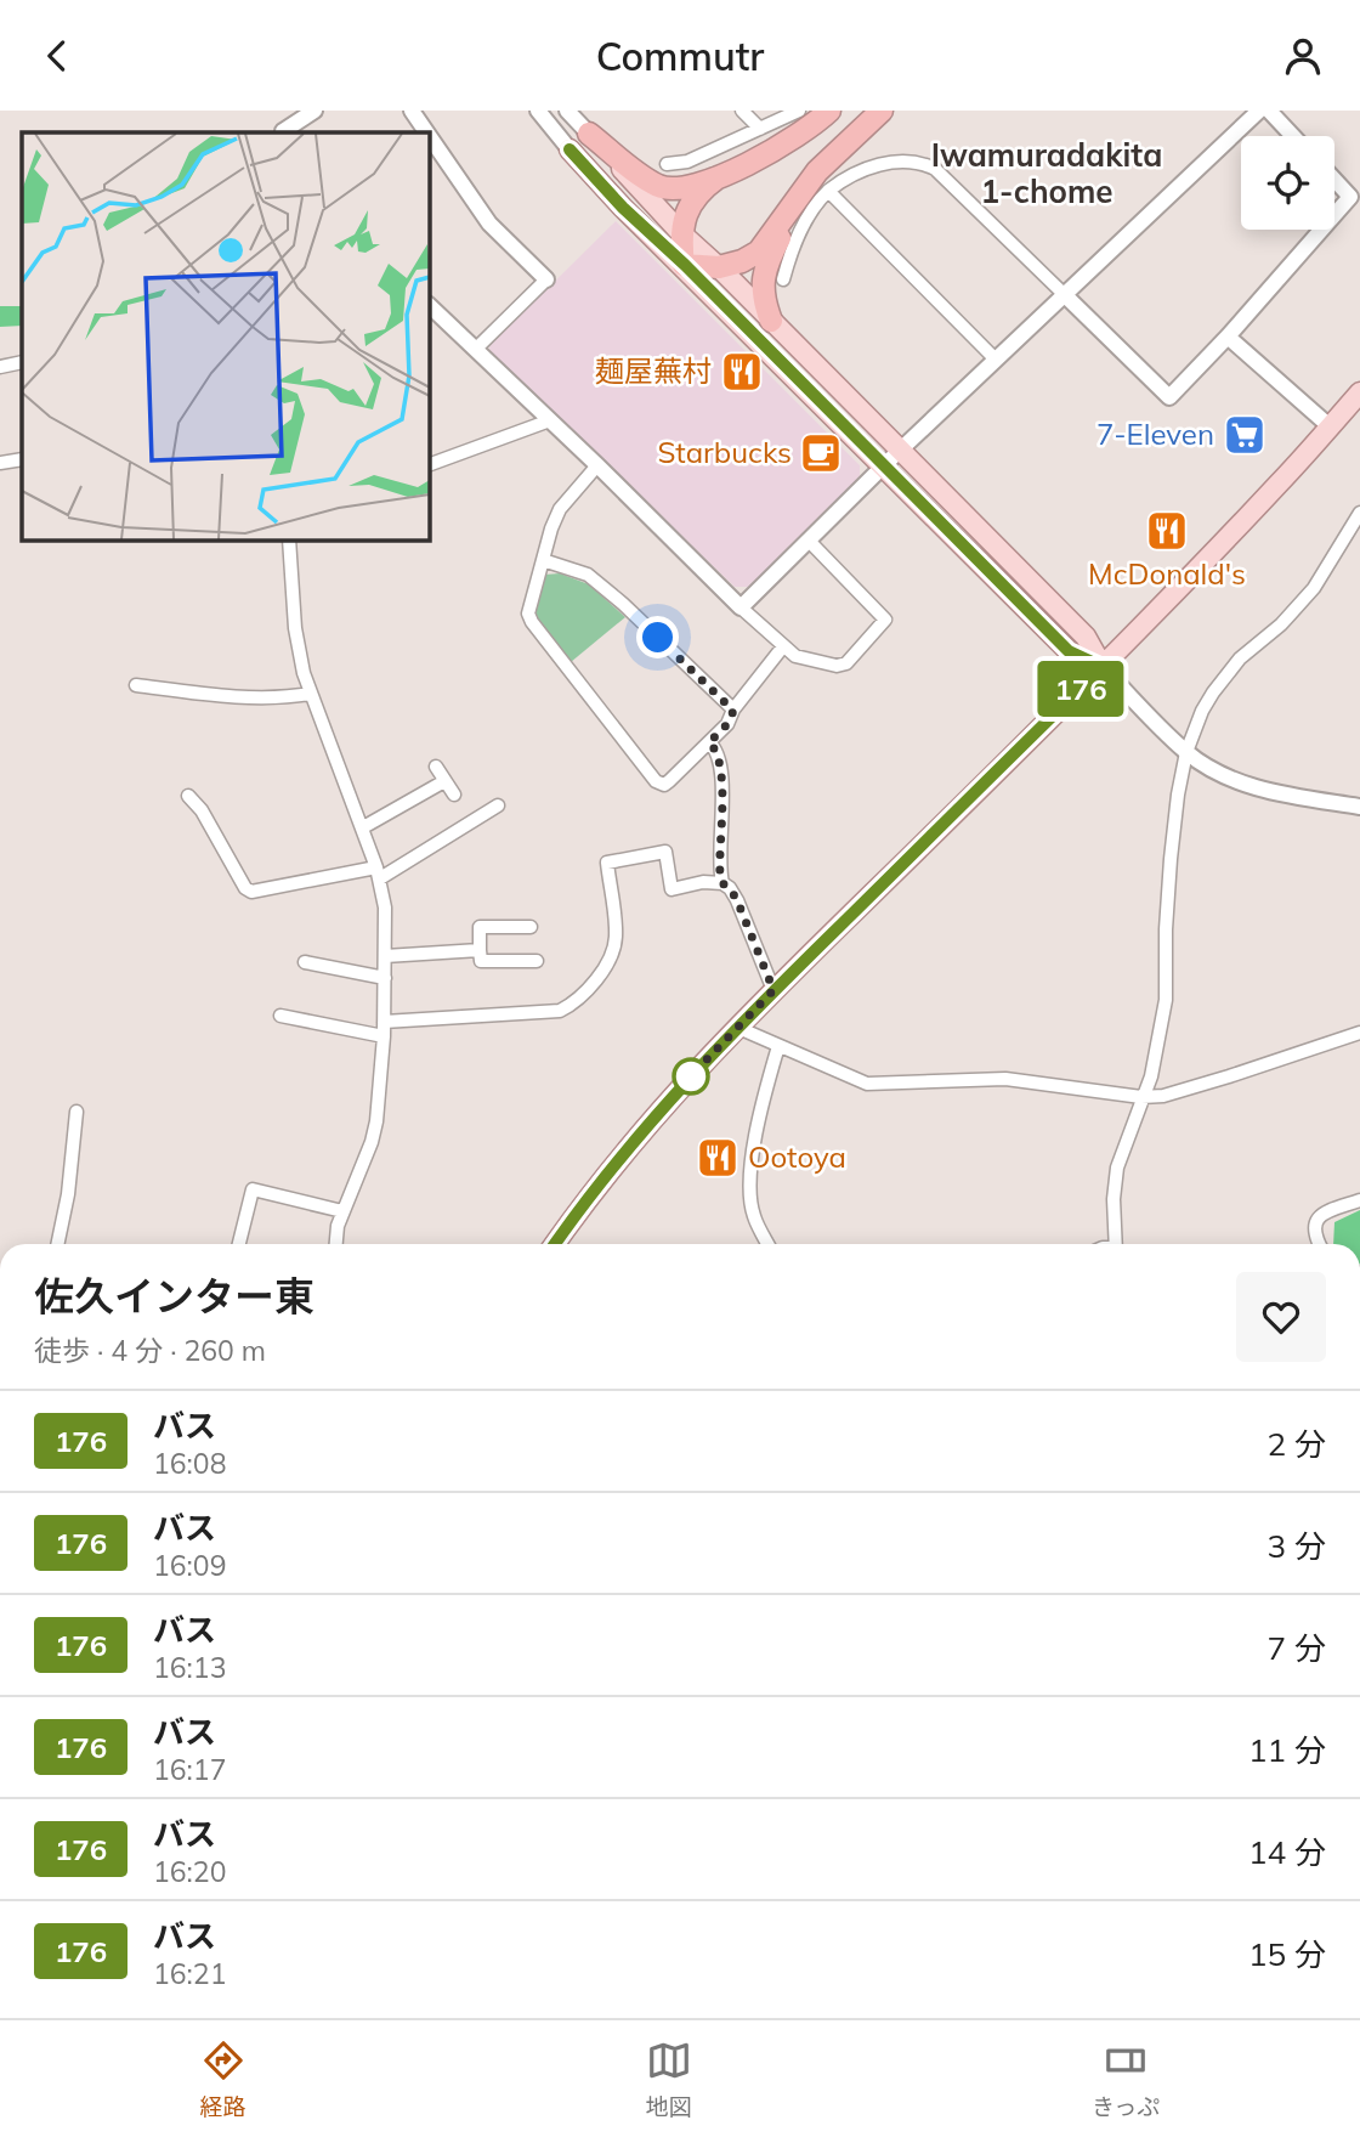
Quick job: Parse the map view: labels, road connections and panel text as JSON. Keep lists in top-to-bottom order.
{
  "districts": ["Iwamuradakita 1-chome"],
  "places": {
    "restaurant": ["麺屋蕪村", "McDonald's", "Ootoya"],
    "supermarket": ["7-Eleven"],
    "cafe": ["Starbucks"]
  },
  "lines": ["bus line 176"],
  "page": {
    "header": "Commutr",
    "on_map": "176",
    "heading": ["佐久インター東", "徒歩 · 4 分 · 260 m"],
    "list": [
      {
        "mark": "176",
        "name": "バス",
        "note": "16:08",
        "value": "2 分"
      },
      {
        "mark": "176",
        "name": "バス",
        "note": "16:09",
        "value": "3 分"
      },
      {
        "mark": "176",
        "name": "バス",
        "note": "16:13",
        "value": "7 分"
      },
      {
        "mark": "176",
        "name": "バス",
        "note": "16:17",
        "value": "11 分"
      },
      {
        "mark": "176",
        "name": "バス",
        "note": "16:20",
        "value": "14 分"
      },
      {
        "mark": "176",
        "name": "バス",
        "note": "16:21",
        "value": "15 分"
      }
    ],
    "tabs": ["経路", "地図", "きっぷ"]
  }
}
